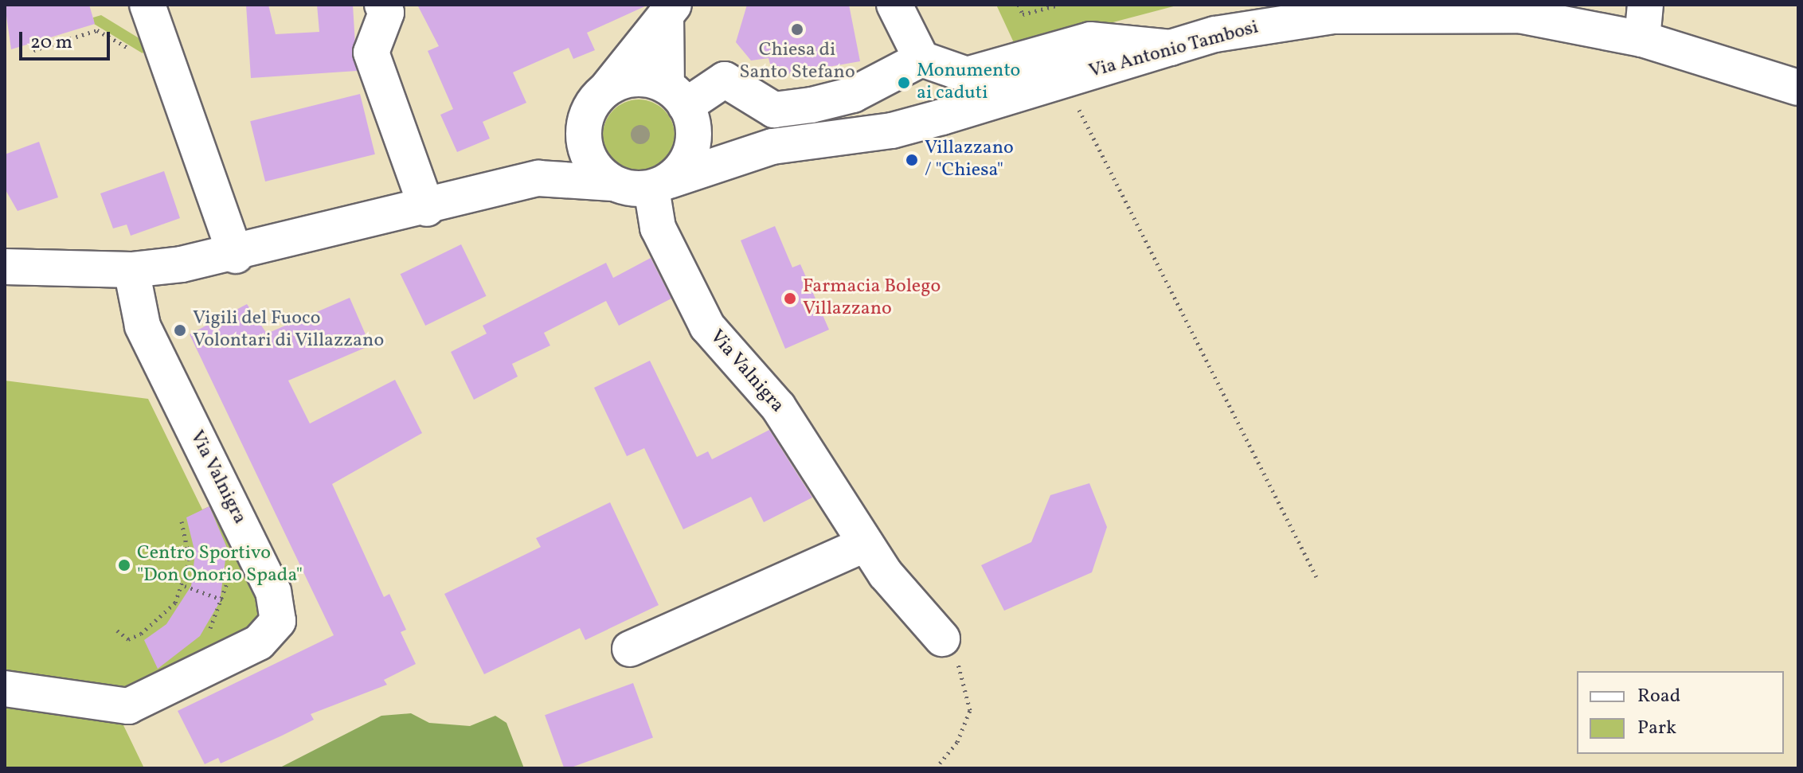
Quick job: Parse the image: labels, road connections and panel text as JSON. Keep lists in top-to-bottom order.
{
  "streets": {
    "main road": ["Via Antonio Tambosi", "Via Valnigra"]
  },
  "crossings": [
    ["Via Antonio Tambosi", "Via Valnigra"]
  ],
  "places": [
    "Chiesa di Santo Stefano",
    "Monumento ai caduti",
    "Villazzano / \"Chiesa\"",
    "Farmacia Bolego Villazzano",
    "Vigili del Fuoco Volontari di Villazzano",
    "Centro Sportivo \"Don Onorio Spada\""
  ],
  "legend": ["Road", "Park"],
  "scale_bar": "20 m"
}
